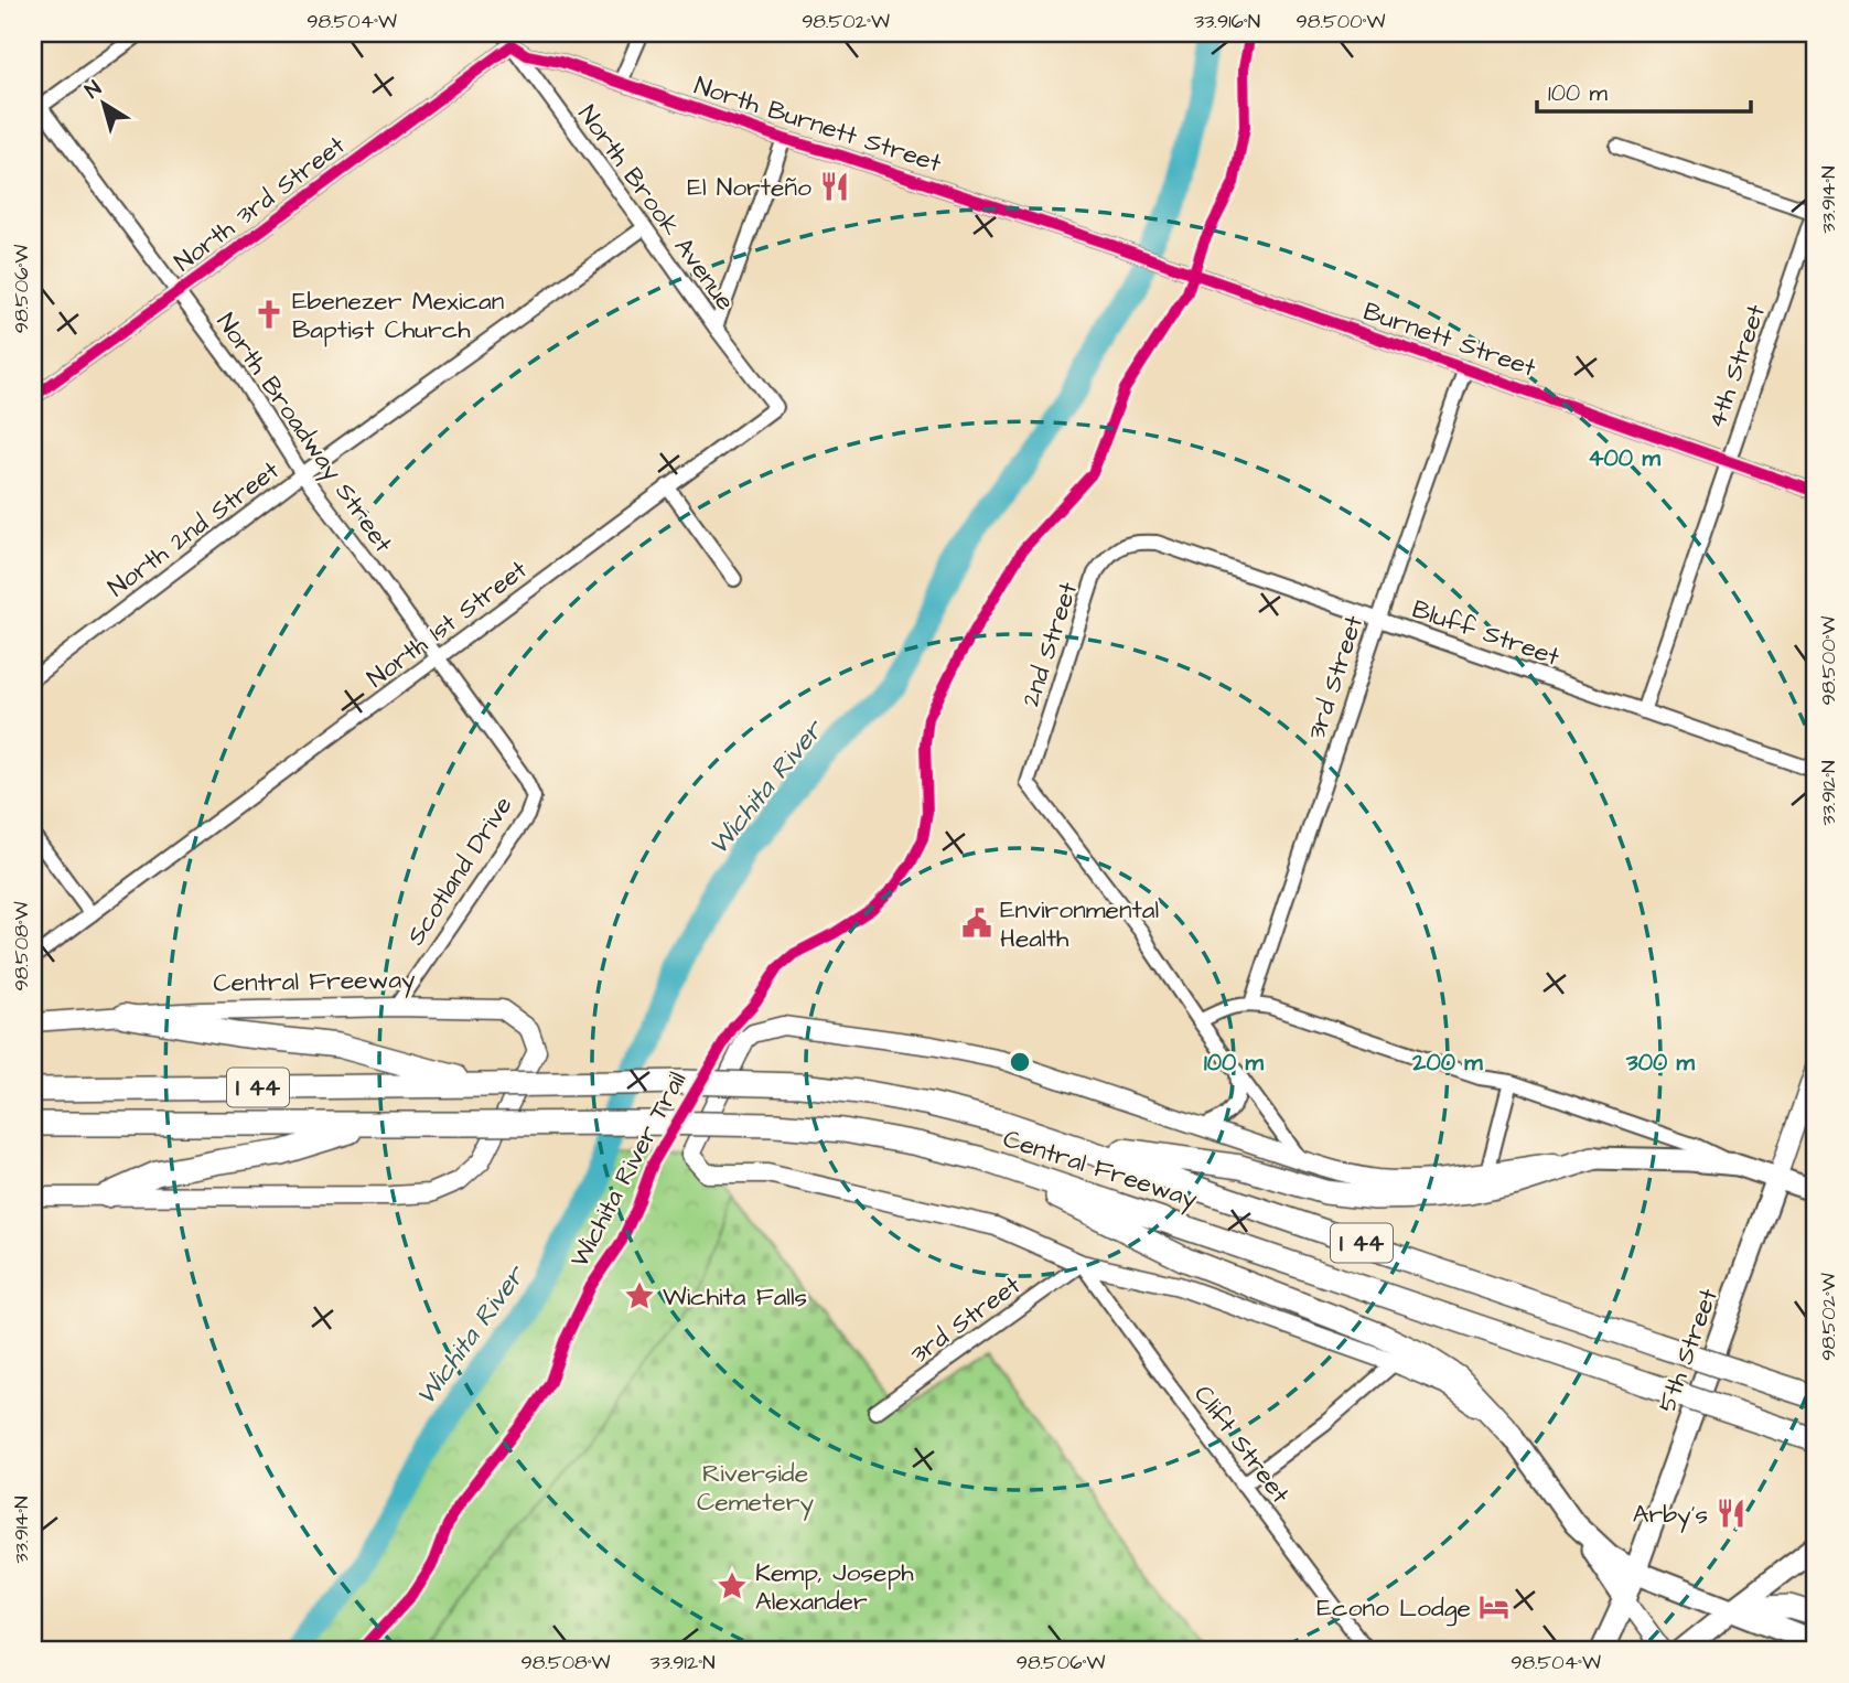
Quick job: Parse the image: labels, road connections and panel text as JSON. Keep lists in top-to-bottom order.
{
  "streets": {
    "highway": ["Central Freeway", "I 44"],
    "main road": ["5th Street"],
    "street": [
      "North Burnett Street",
      "North 3rd Street",
      "North Brook Avenue",
      "Burnett Street",
      "4th Street",
      "North Broadway Street",
      "North 2nd Street",
      "North 1st Street",
      "Bluff Street",
      "2nd Street",
      "3rd Street",
      "Scotland Drive",
      "Clift Street"
    ],
    "cycle path": ["Wichita River Trail"]
  },
  "crossings": [
    ["North Burnett Street", "North 3rd Street"],
    ["North Burnett Street", "North Brook Avenue"],
    ["North Burnett Street", "Burnett Street"],
    ["North 3rd Street", "North Brook Avenue"],
    ["North 3rd Street", "North Broadway Street"],
    ["North Brook Avenue", "North 2nd Street"],
    ["North Brook Avenue", "North 1st Street"],
    ["Burnett Street", "4th Street"],
    ["Burnett Street", "3rd Street"],
    ["4th Street", "Bluff Street"],
    ["North Broadway Street", "North 2nd Street"],
    ["North Broadway Street", "North 1st Street"],
    ["North Broadway Street", "Scotland Drive"],
    ["Bluff Street", "2nd Street"],
    ["Bluff Street", "3rd Street"],
    ["3rd Street", "Clift Street"],
    ["Scotland Drive", "Central Freeway"]
  ],
  "water": ["Wichita River"],
  "parks": ["Riverside Cemetery"],
  "places": {
    "restaurant": ["El Norteño", "Arby's"],
    "church": ["Ebenezer Mexican Baptist Church"],
    "public building": ["Environmental Health"],
    "place": ["Wichita Falls", "Kemp, Joseph Alexander"],
    "hotel": ["Econo Lodge"]
  },
  "scale_bar": "100 m",
  "north": "top left",
  "coordinates": [
    "98.504°W",
    "98.502°W",
    "33.916°N",
    "98.500°W",
    "33.914°N",
    "98.506°W",
    "33.912°N",
    "98.508°W"
  ],
  "rings": [
    "400 m",
    "100 m",
    "200 m",
    "300 m"
  ]
}
